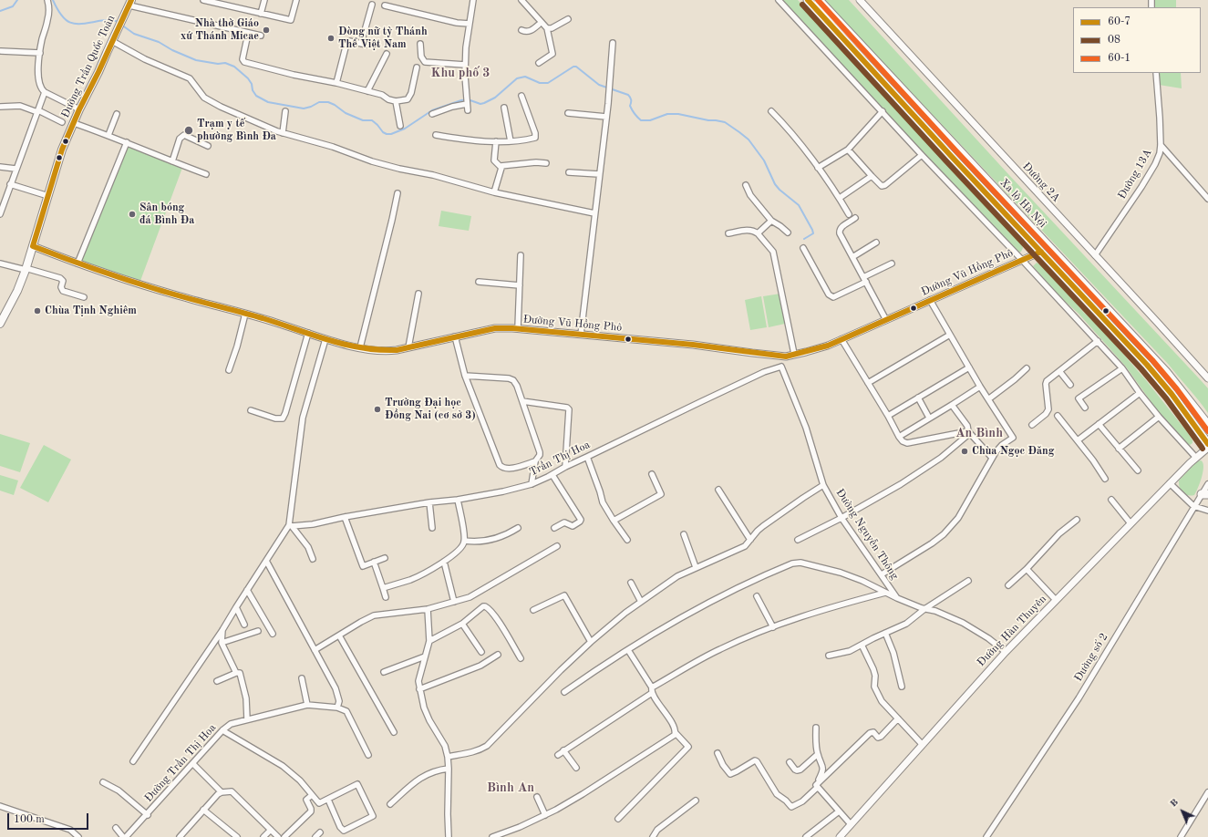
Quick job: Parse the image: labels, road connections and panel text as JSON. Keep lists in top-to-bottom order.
{
  "streets": {
    "highway": ["Xa lộ Hà Nội"],
    "main road": ["Đường Trần Quốc Toản"],
    "street": [
      "Đường 13A",
      "Đường 2A",
      "Đường Vũ Hồng Phô",
      "Trần Thị Hoa",
      "Đường Nguyễn Thông",
      "Đường Hàn Thuyên",
      "Đường số 2",
      "Đường Trần Thị Hoa"
    ]
  },
  "crossings": [
    ["Đường Trần Quốc Toản", "Đường Vũ Hồng Phô"],
    ["Đường 13A", "Đường 2A"],
    ["Xa lộ Hà Nội", "Đường Vũ Hồng Phô"],
    ["Trần Thị Hoa", "Đường Nguyễn Thông"]
  ],
  "districts": ["Khu phố 3", "An Bình", "Bình An"],
  "places": [
    "Nhà thờ Giáo xứ Thánh Micae",
    "Dòng nữ tỳ Thánh Thể Việt Nam",
    "Trạm y tế phường Bình Đa",
    "Sân bóng đá Bình Đa",
    "Chùa Tịnh Nghiêm",
    "Trường Đại học Đồng Nai (cơ sở 3)",
    "Chùa Ngọc Đăng"
  ],
  "lines": ["transit line 60-7", "transit line 60-1", "transit line 08"],
  "legend": ["60-7", "08", "60-1"],
  "scale_bar": "100 m",
  "north": "top left"
}
